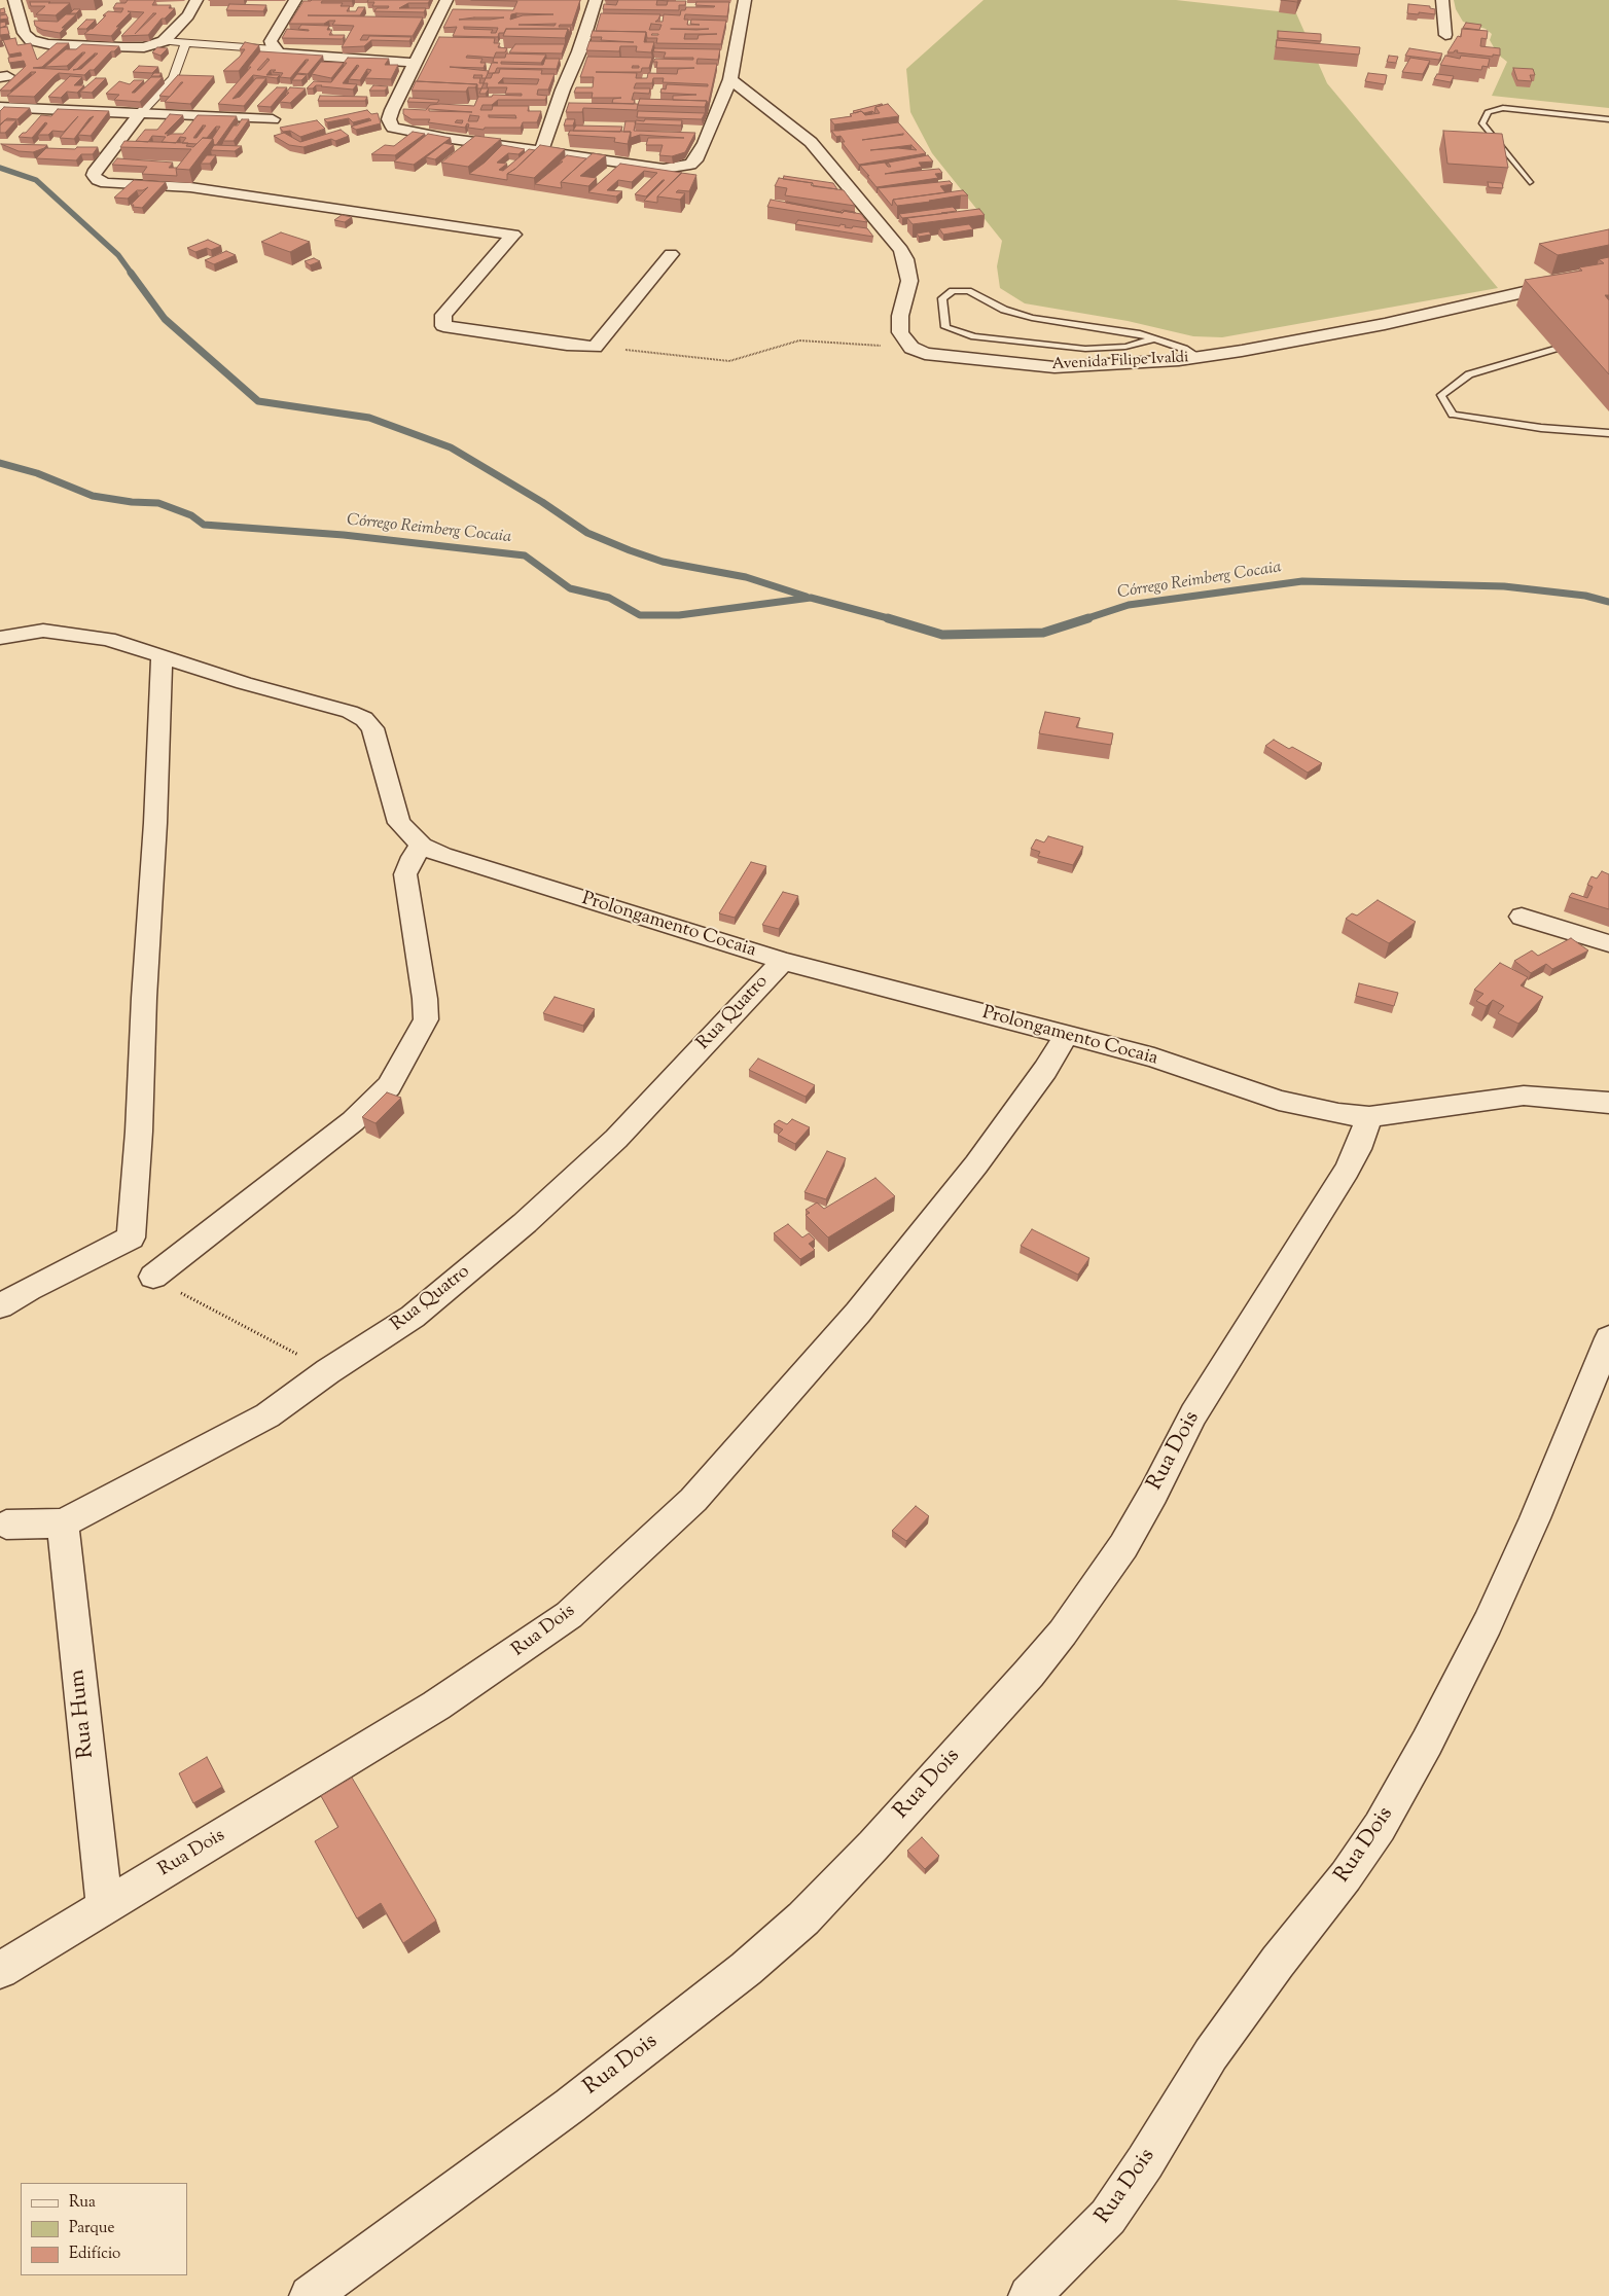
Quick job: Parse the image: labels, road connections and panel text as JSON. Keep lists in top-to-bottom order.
{
  "streets": {
    "street": [
      "Avenida Filipe Ivaldi",
      "Prolongamento Cocaia",
      "Rua Quatro",
      "Rua Dois",
      "Rua Hum"
    ]
  },
  "crossings": [
    ["Prolongamento Cocaia", "Rua Quatro"],
    ["Prolongamento Cocaia", "Rua Dois"],
    ["Rua Quatro", "Rua Hum"],
    ["Rua Dois", "Rua Hum"]
  ],
  "water": ["Córrego Reimberg Cocaia"],
  "legend": ["Rua", "Parque", "Edifício"]
}
